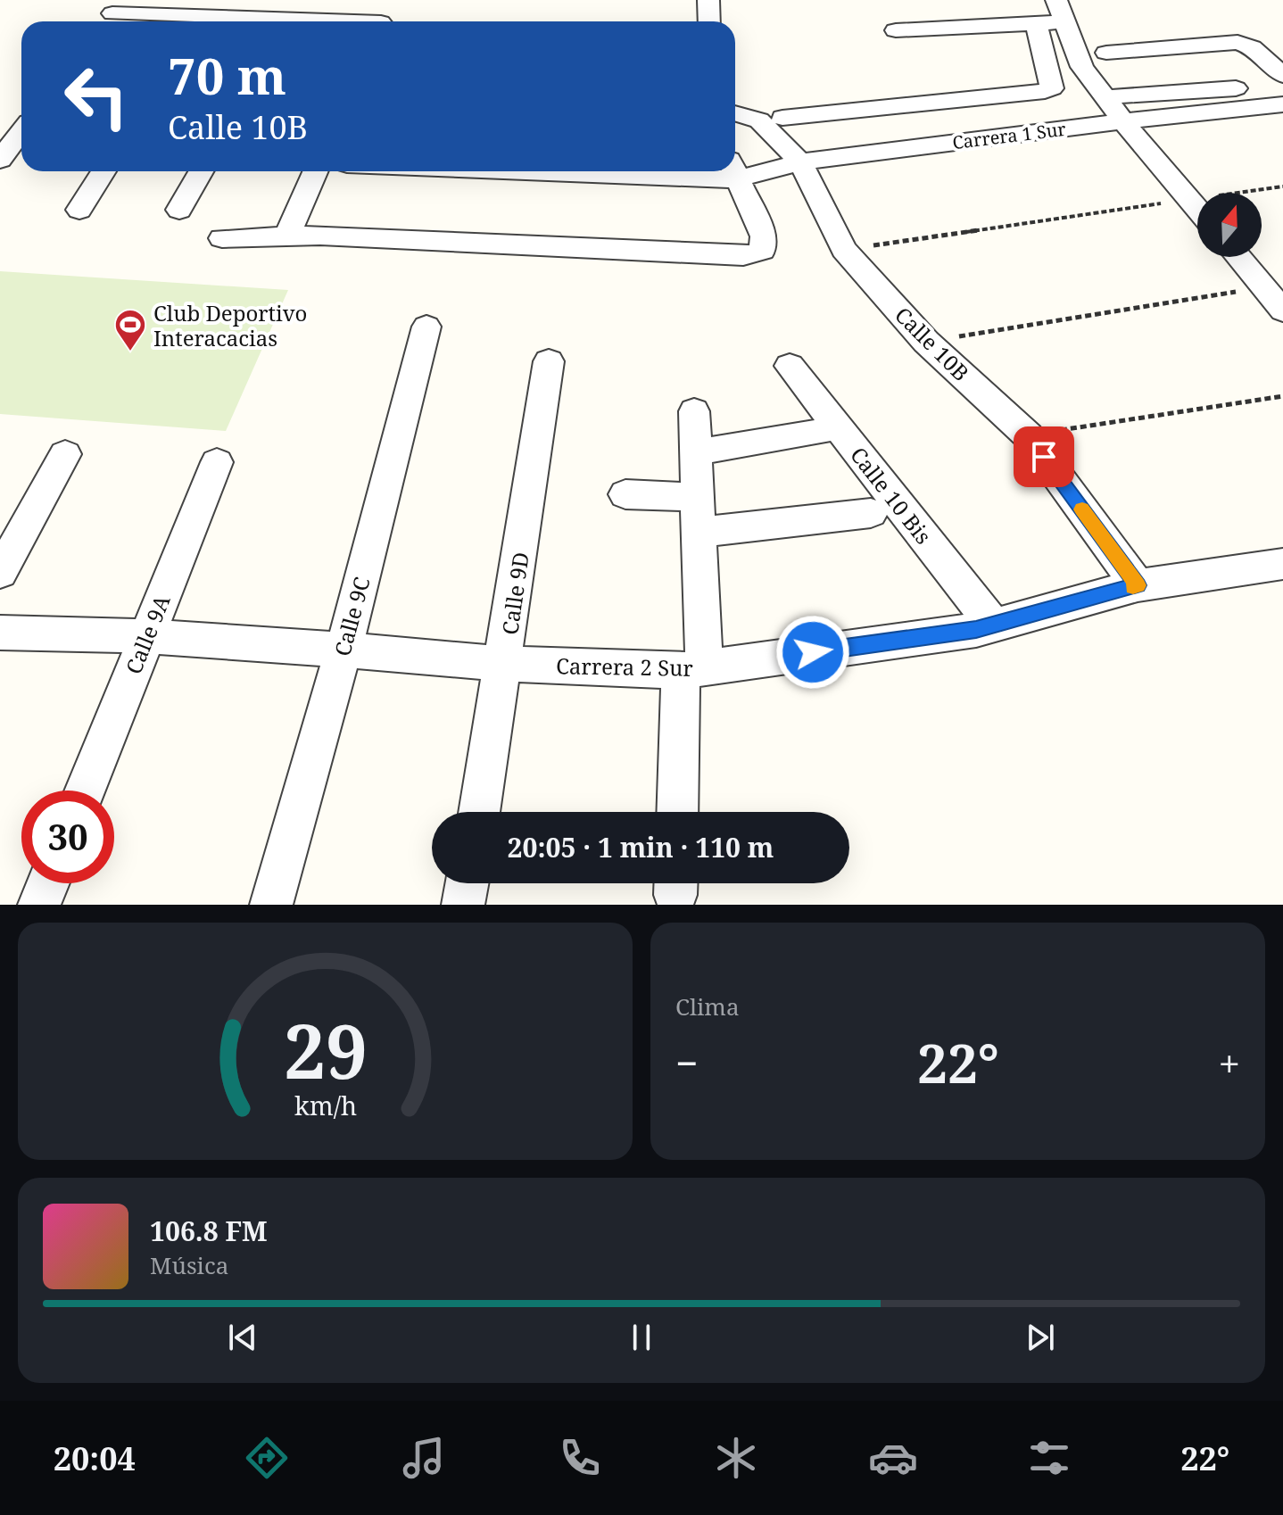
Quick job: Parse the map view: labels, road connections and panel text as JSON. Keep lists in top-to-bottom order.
{
  "streets": {
    "street": [
      "Carrera 1 Sur",
      "Calle 10B",
      "Calle 10 Bis",
      "Calle 9D",
      "Calle 9C",
      "Calle 9A",
      "Carrera 2 Sur"
    ]
  },
  "crossings": [
    ["Carrera 1 Sur", "Calle 10B"],
    ["Calle 10B", "Carrera 2 Sur"],
    ["Calle 10 Bis", "Carrera 2 Sur"],
    ["Calle 9D", "Carrera 2 Sur"],
    ["Calle 9C", "Carrera 2 Sur"],
    ["Calle 9A", "Carrera 2 Sur"]
  ],
  "places": {
    "sports": ["Club Deportivo Interacacias"]
  },
  "north": "top",
  "page": {
    "turn": ["70 m", "Calle 10B"],
    "limit": "30",
    "trip": "20:05 · 1 min · 110 m",
    "tile": "Clima",
    "heat": ["−", "22°", "+"],
    "song": ["106.8 FM", "Música"],
    "tabs": ["20:04", "22°"],
    "gauge": ["29", "km/h"]
  }
}
